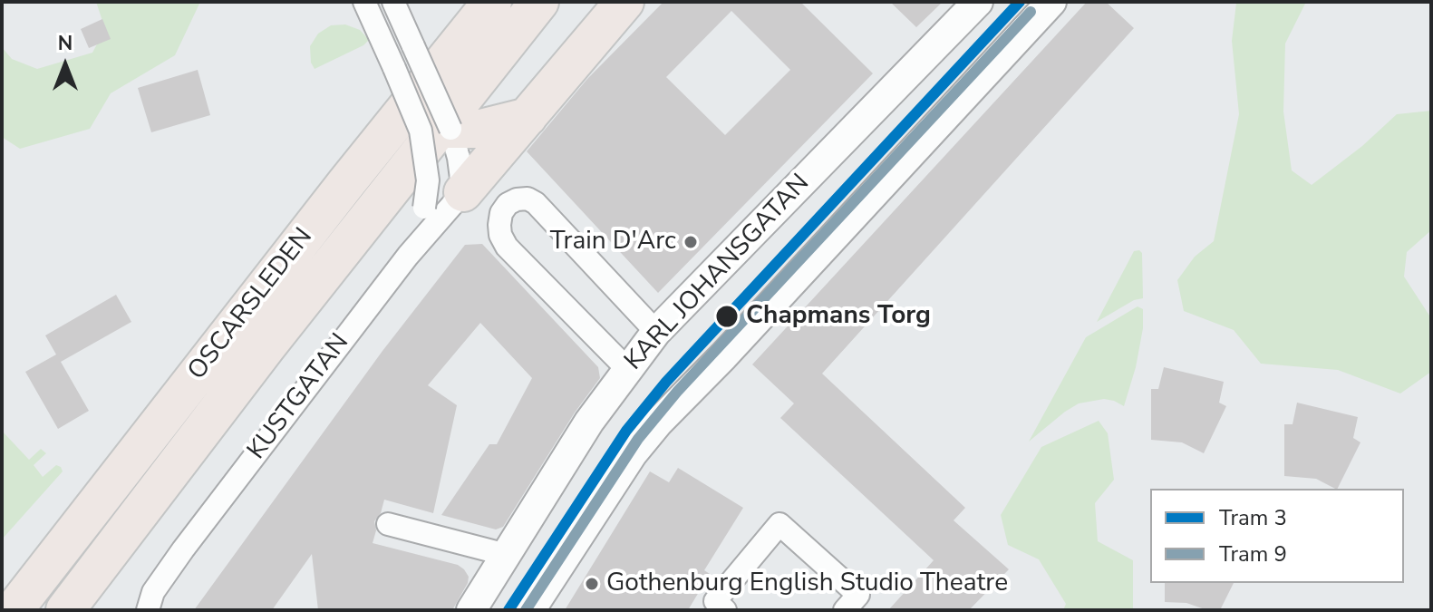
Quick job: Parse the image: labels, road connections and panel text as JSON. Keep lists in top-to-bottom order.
{
  "streets": {
    "highway": ["OSCARSLEDEN"],
    "street": ["KARL JOHANSGATAN", "KUSTGATAN"]
  },
  "places": ["Train D'Arc", "Chapmans Torg", "Gothenburg English Studio Theatre"],
  "lines": ["tram line 3", "tram line 9"],
  "legend": ["Tram 3", "Tram 9"],
  "north": "top"
}
